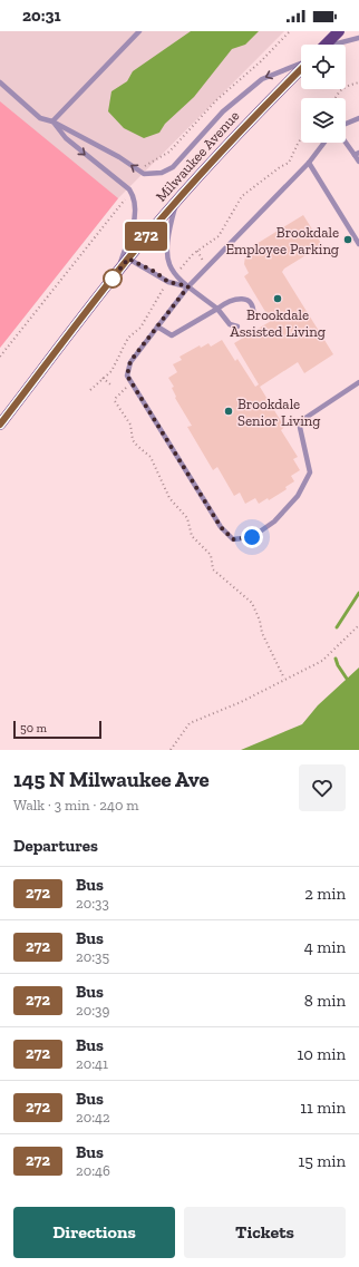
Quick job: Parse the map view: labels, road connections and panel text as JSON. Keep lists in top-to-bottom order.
{
  "streets": {
    "main road": ["Milwaukee Avenue"]
  },
  "places": ["Brookdale Employee Parking", "Brookdale Assisted Living", "Brookdale Senior Living"],
  "lines": ["bus line 272"],
  "scale_bar": "50 m",
  "page": {
    "status": "20:31",
    "on_map": "272",
    "scale": "50 m",
    "heading": [
      ["145 N Milwaukee Ave", "Walk · 3 min · 240 m"],
      "Departures"
    ],
    "list": [
      {
        "mark": "272",
        "name": "Bus",
        "note": "20:33",
        "value": "2 min"
      },
      {
        "mark": "272",
        "name": "Bus",
        "note": "20:35",
        "value": "4 min"
      },
      {
        "mark": "272",
        "name": "Bus",
        "note": "20:39",
        "value": "8 min"
      },
      {
        "mark": "272",
        "name": "Bus",
        "note": "20:41",
        "value": "10 min"
      },
      {
        "mark": "272",
        "name": "Bus",
        "note": "20:42",
        "value": "11 min"
      },
      {
        "mark": "272",
        "name": "Bus",
        "note": "20:46",
        "value": "15 min"
      }
    ],
    "buttons": ["Directions", "Tickets"]
  }
}
